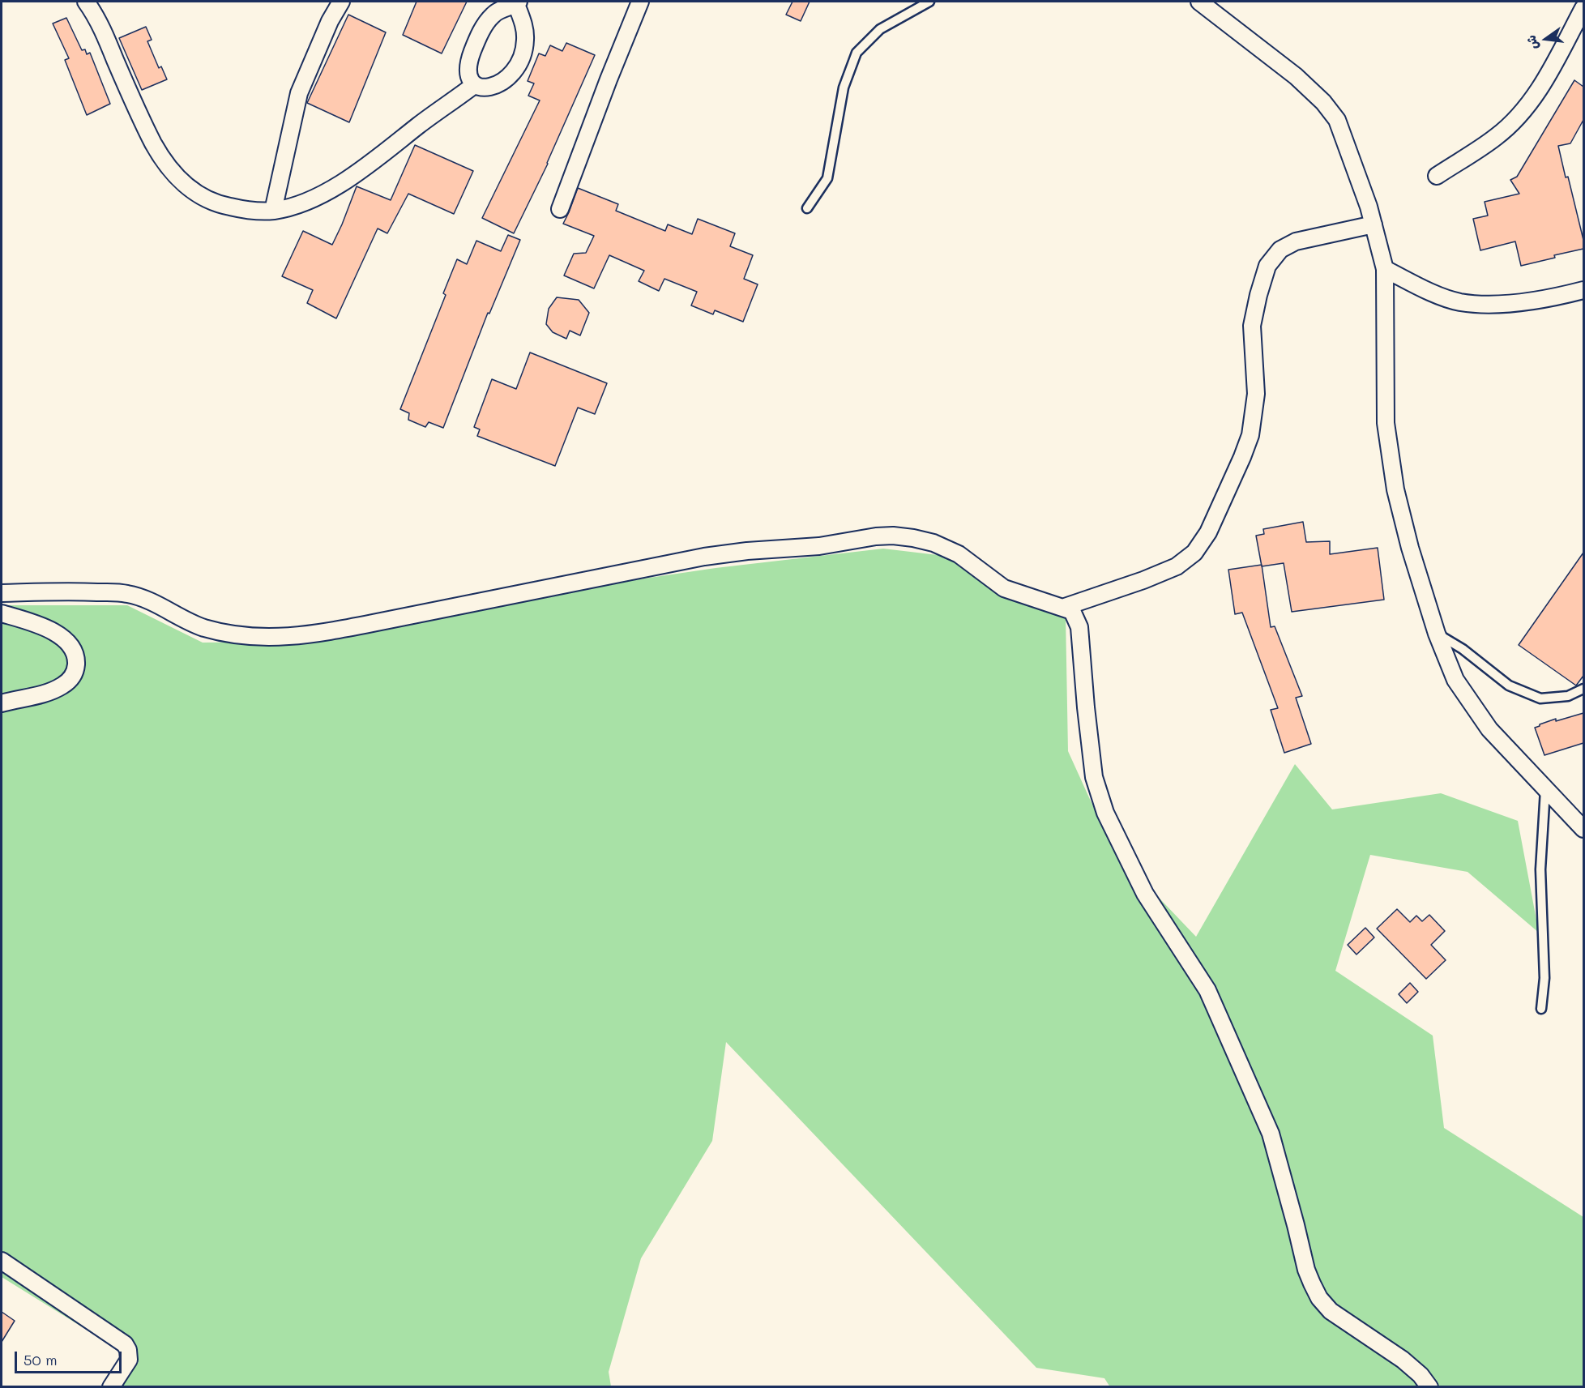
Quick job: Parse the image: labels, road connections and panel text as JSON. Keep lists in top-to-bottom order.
{
  "scale_bar": "50 m",
  "north": "left"
}
